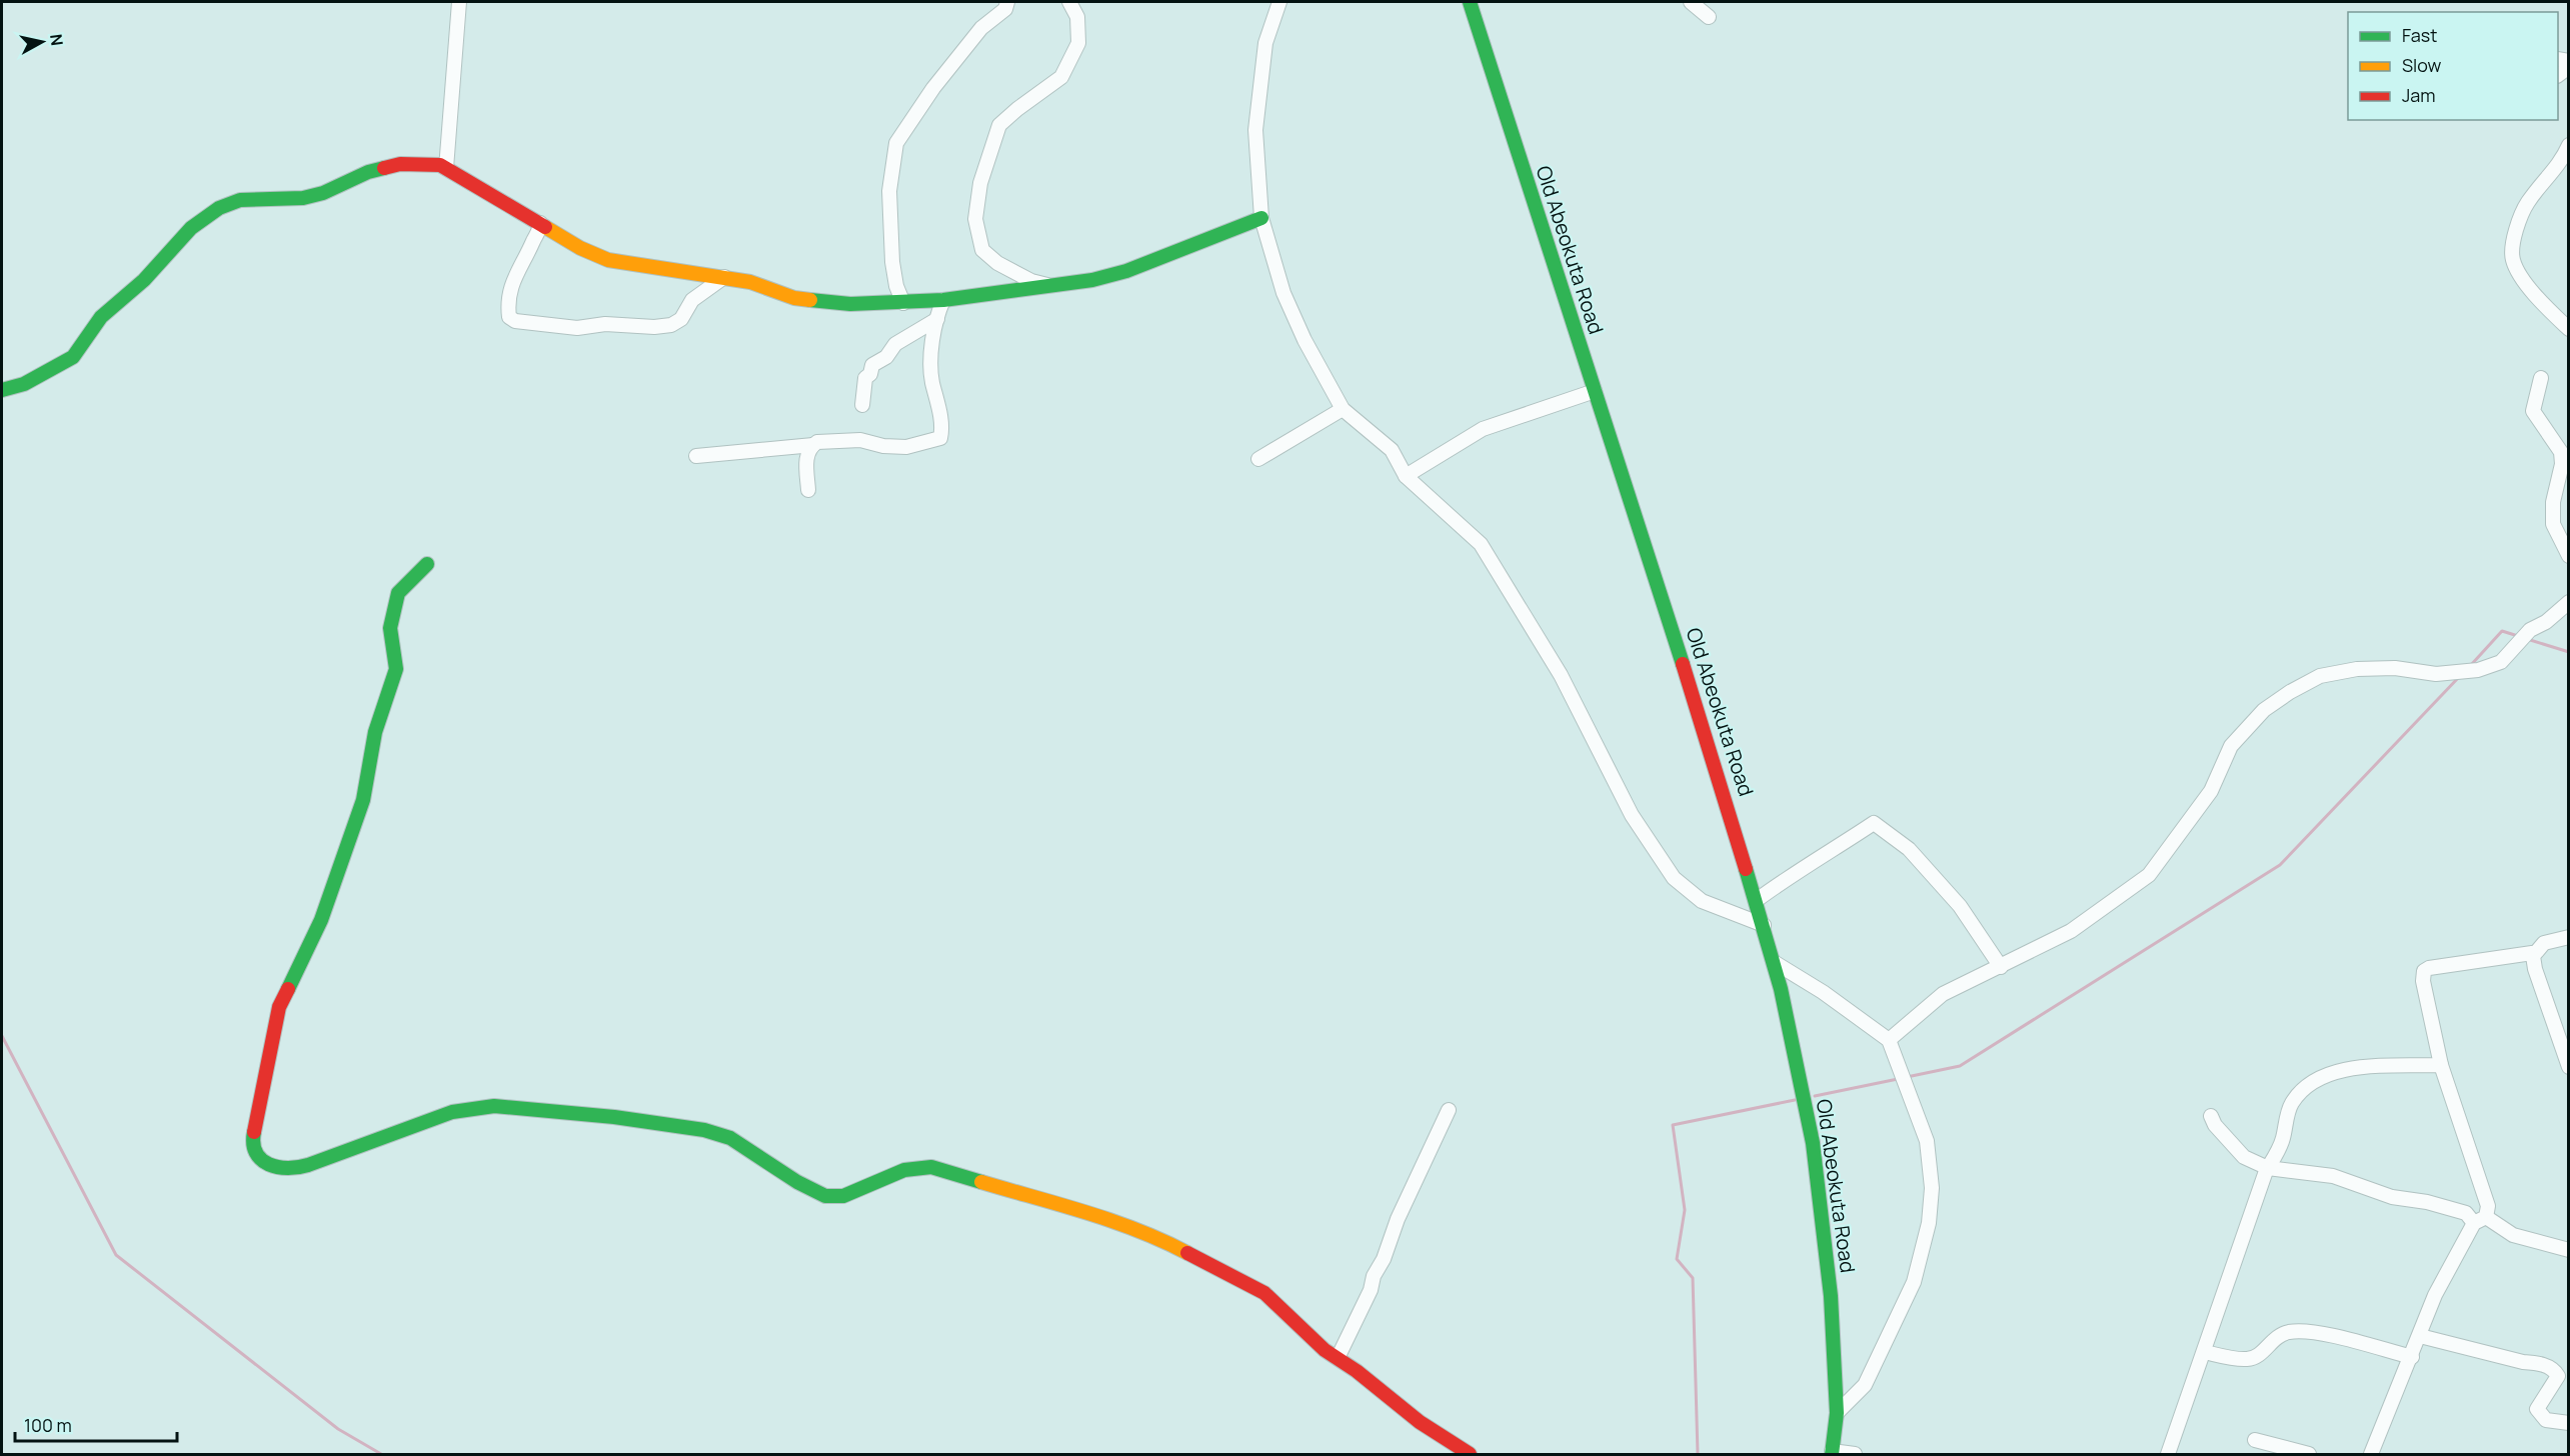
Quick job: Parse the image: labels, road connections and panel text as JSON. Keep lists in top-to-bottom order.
{
  "streets": {
    "main road": ["Old Abeokuta Road"]
  },
  "legend": ["Fast", "Slow", "Jam"],
  "scale_bar": "100 m",
  "north": "right"
}
